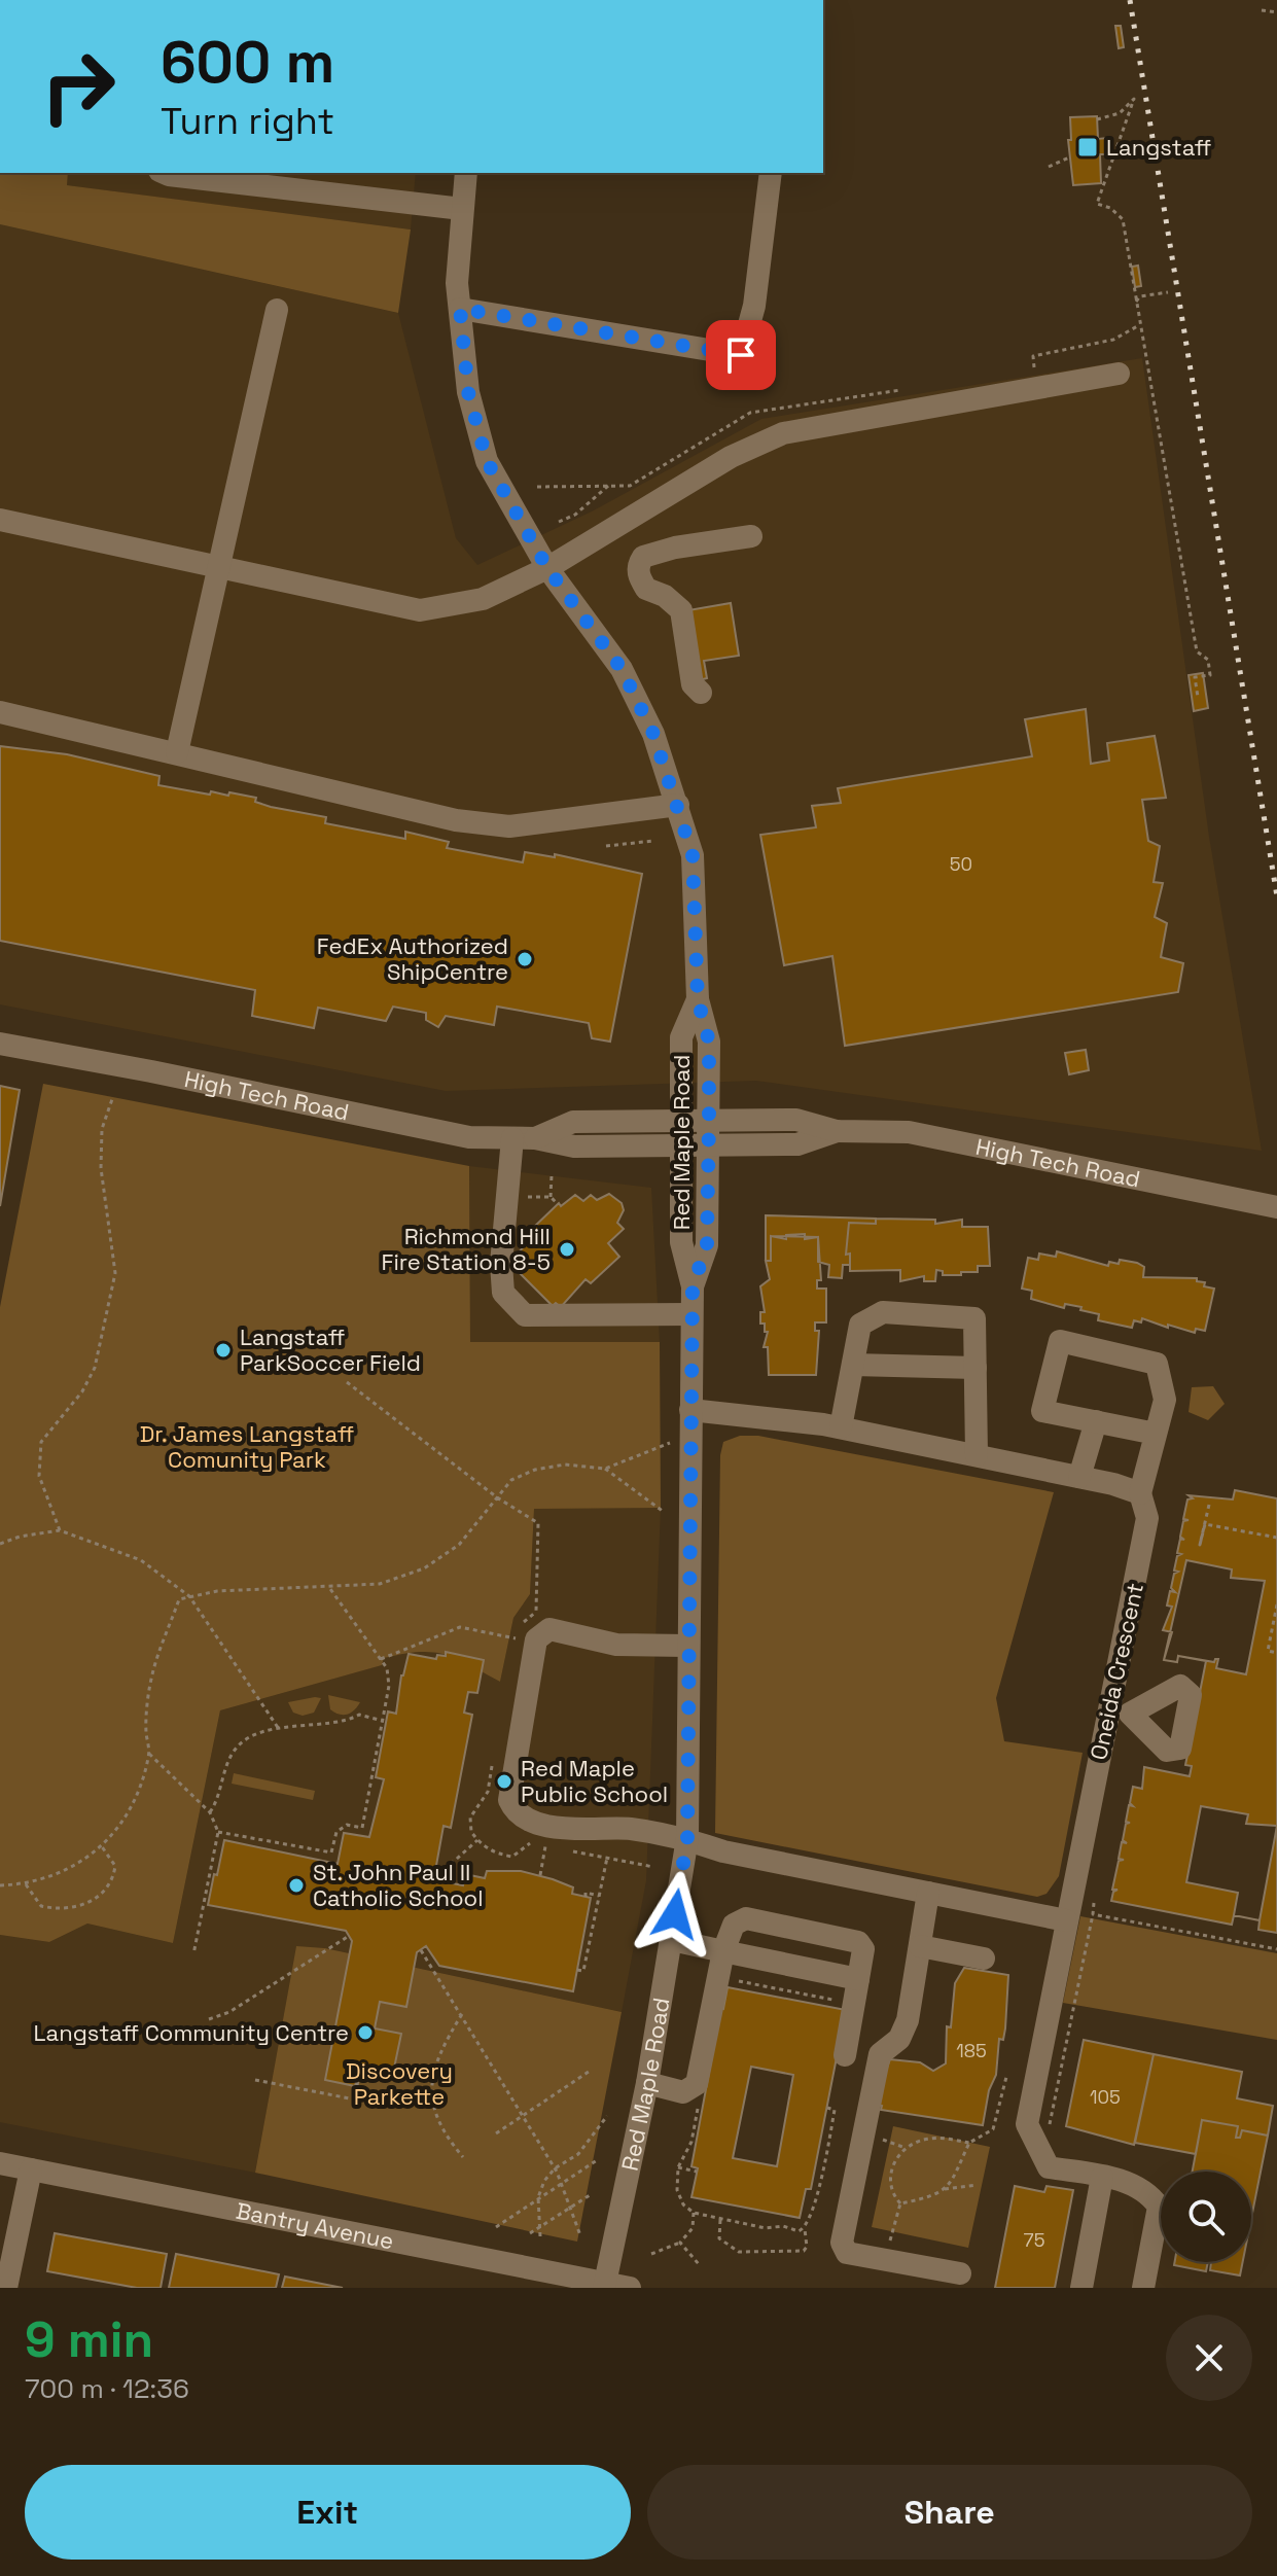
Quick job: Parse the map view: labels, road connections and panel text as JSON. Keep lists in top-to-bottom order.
{
  "streets": {
    "street": [
      "High Tech Road",
      "Red Maple Road",
      "Oneida Crescent",
      "Bantry Avenue"
    ]
  },
  "crossings": [
    ["High Tech Road", "Red Maple Road"],
    ["Red Maple Road", "Bantry Avenue"]
  ],
  "parks": ["Dr. James Langstaff Comunity Park", "Discovery Parkette"],
  "places": {
    "transit": ["Langstaff"],
    "other": [
      "FedEx Authorized ShipCentre",
      "Richmond Hill Fire Station 8-5",
      "Langstaff ParkSoccer Field",
      "Red Maple Public School",
      "St. John Paul II Catholic School",
      "Langstaff Community Centre"
    ]
  },
  "house_numbers": [
    "50",
    "185",
    "105",
    "75"
  ],
  "page": {
    "turn": ["600 m", "Turn right"],
    "heading": ["9 min", "700 m · 12:36"],
    "buttons": ["Exit", "Share"]
  }
}
